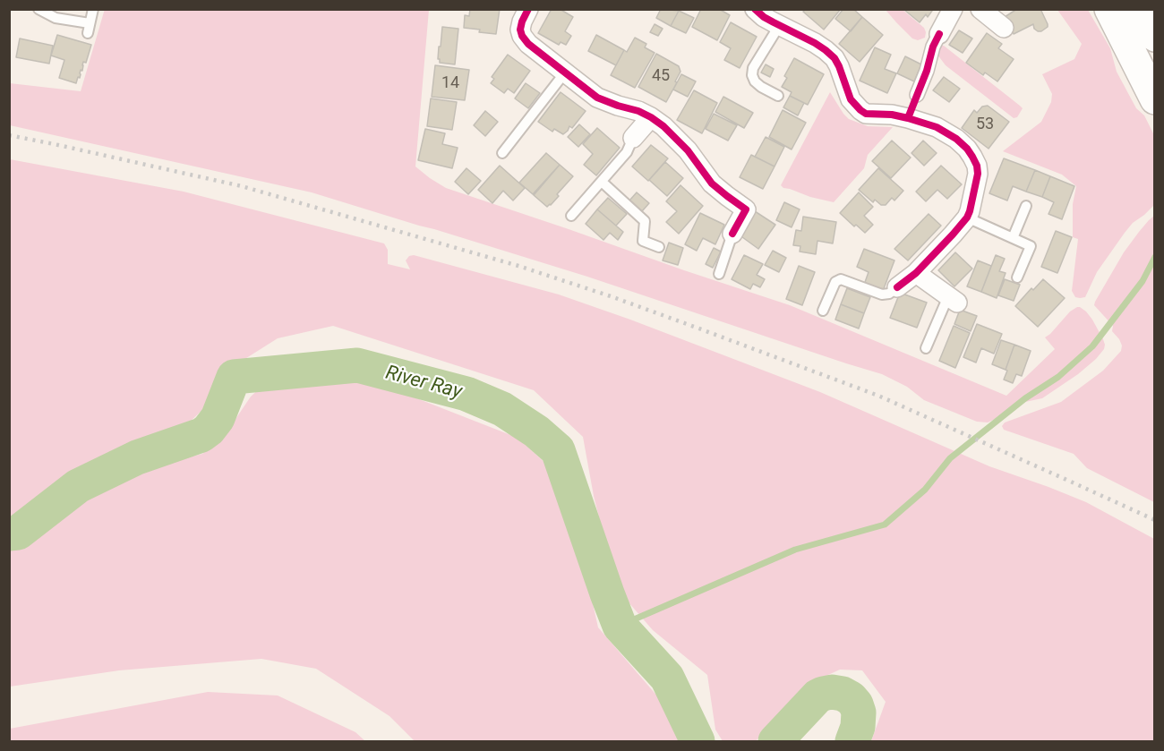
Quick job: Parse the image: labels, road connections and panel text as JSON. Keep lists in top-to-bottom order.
{
  "water": ["River Ray"],
  "house_numbers": ["45", "14", "53"]
}
